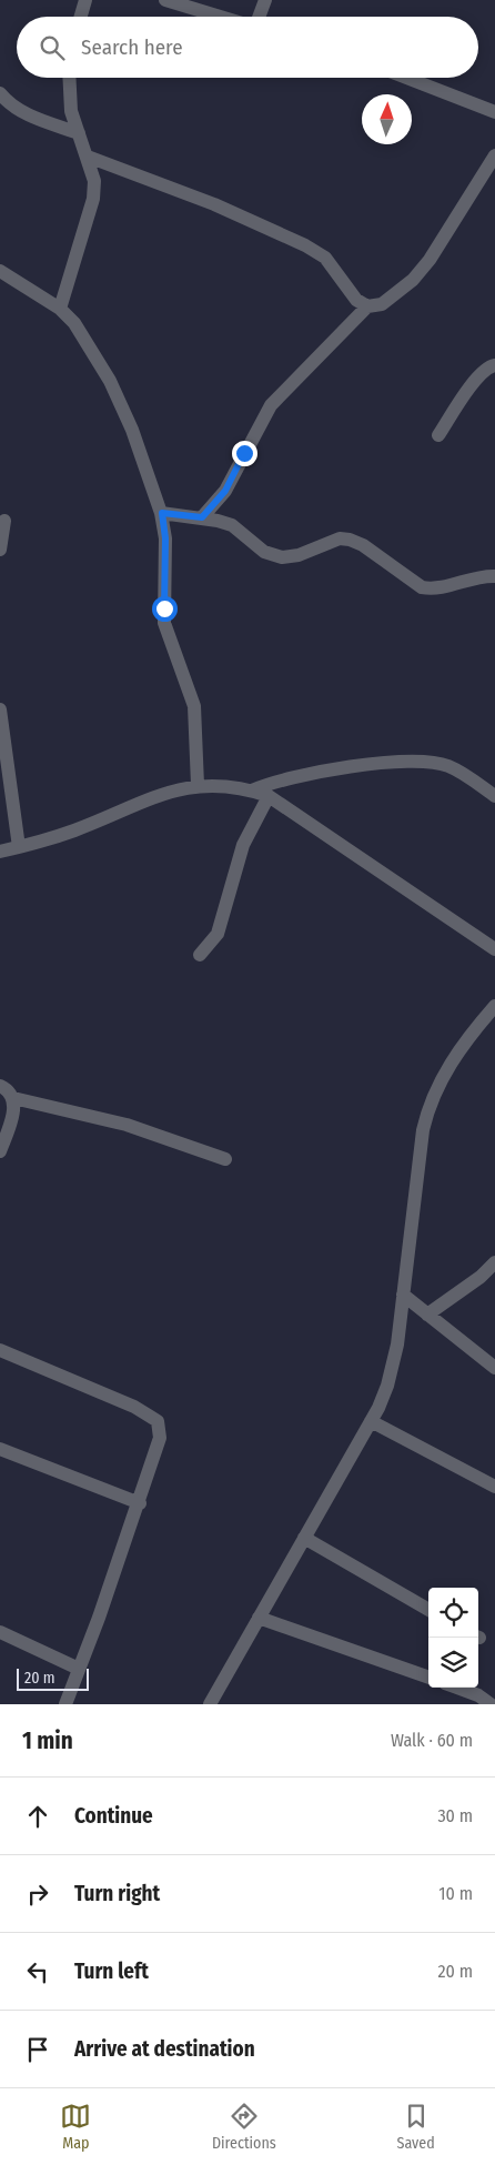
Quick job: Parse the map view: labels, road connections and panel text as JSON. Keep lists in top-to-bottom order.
{
  "scale_bar": "20 m",
  "north": "top",
  "page": {
    "search": "Search here",
    "scale": "20 m",
    "heading": ["1 min", "Walk · 60 m"],
    "list": [
      ["Continue", "30 m"],
      ["Turn right", "10 m"],
      ["Turn left", "20 m"],
      "Arrive at destination"
    ],
    "nav": ["Map", "Directions", "Saved"]
  }
}
